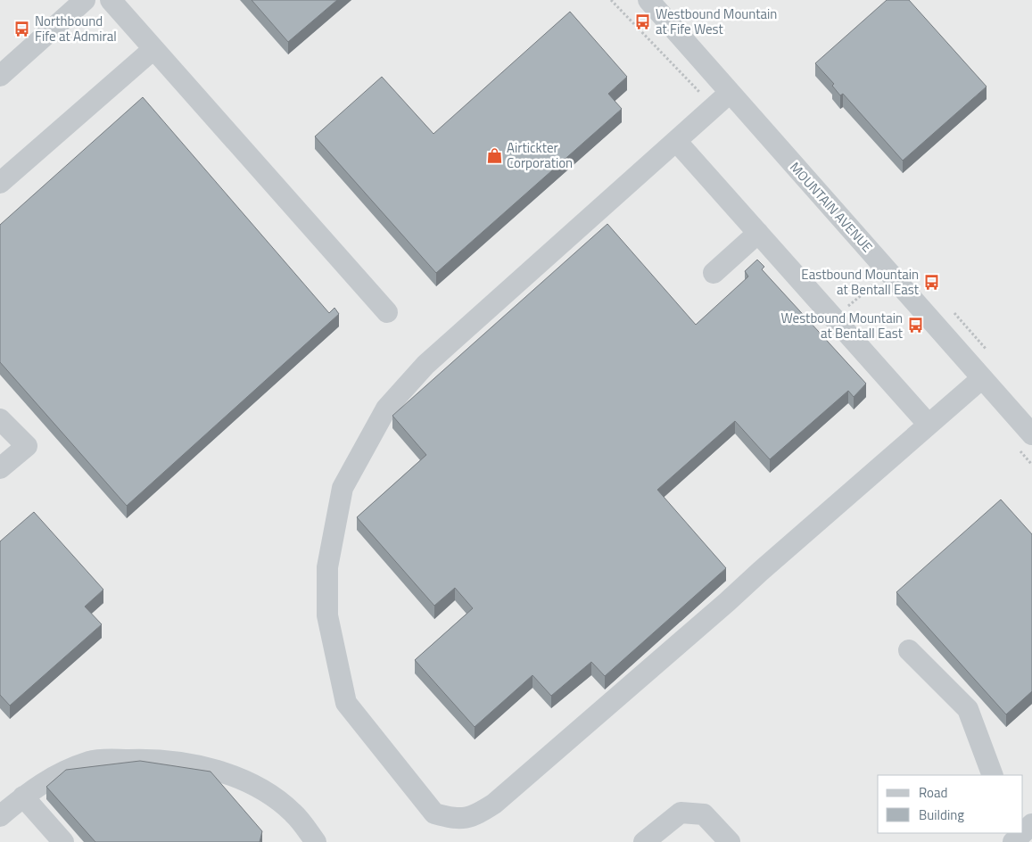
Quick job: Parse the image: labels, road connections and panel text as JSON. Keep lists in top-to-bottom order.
{
  "streets": {
    "street": ["MOUNTAIN AVENUE"]
  },
  "places": {
    "bus stop": [
      "Westbound Mountain at Fife West",
      "Northbound Fife at Admiral",
      "Eastbound Mountain at Bentall East",
      "Westbound Mountain at Bentall East"
    ],
    "shop": ["Airtickter Corporation"]
  },
  "legend": ["Road", "Building"]
}
